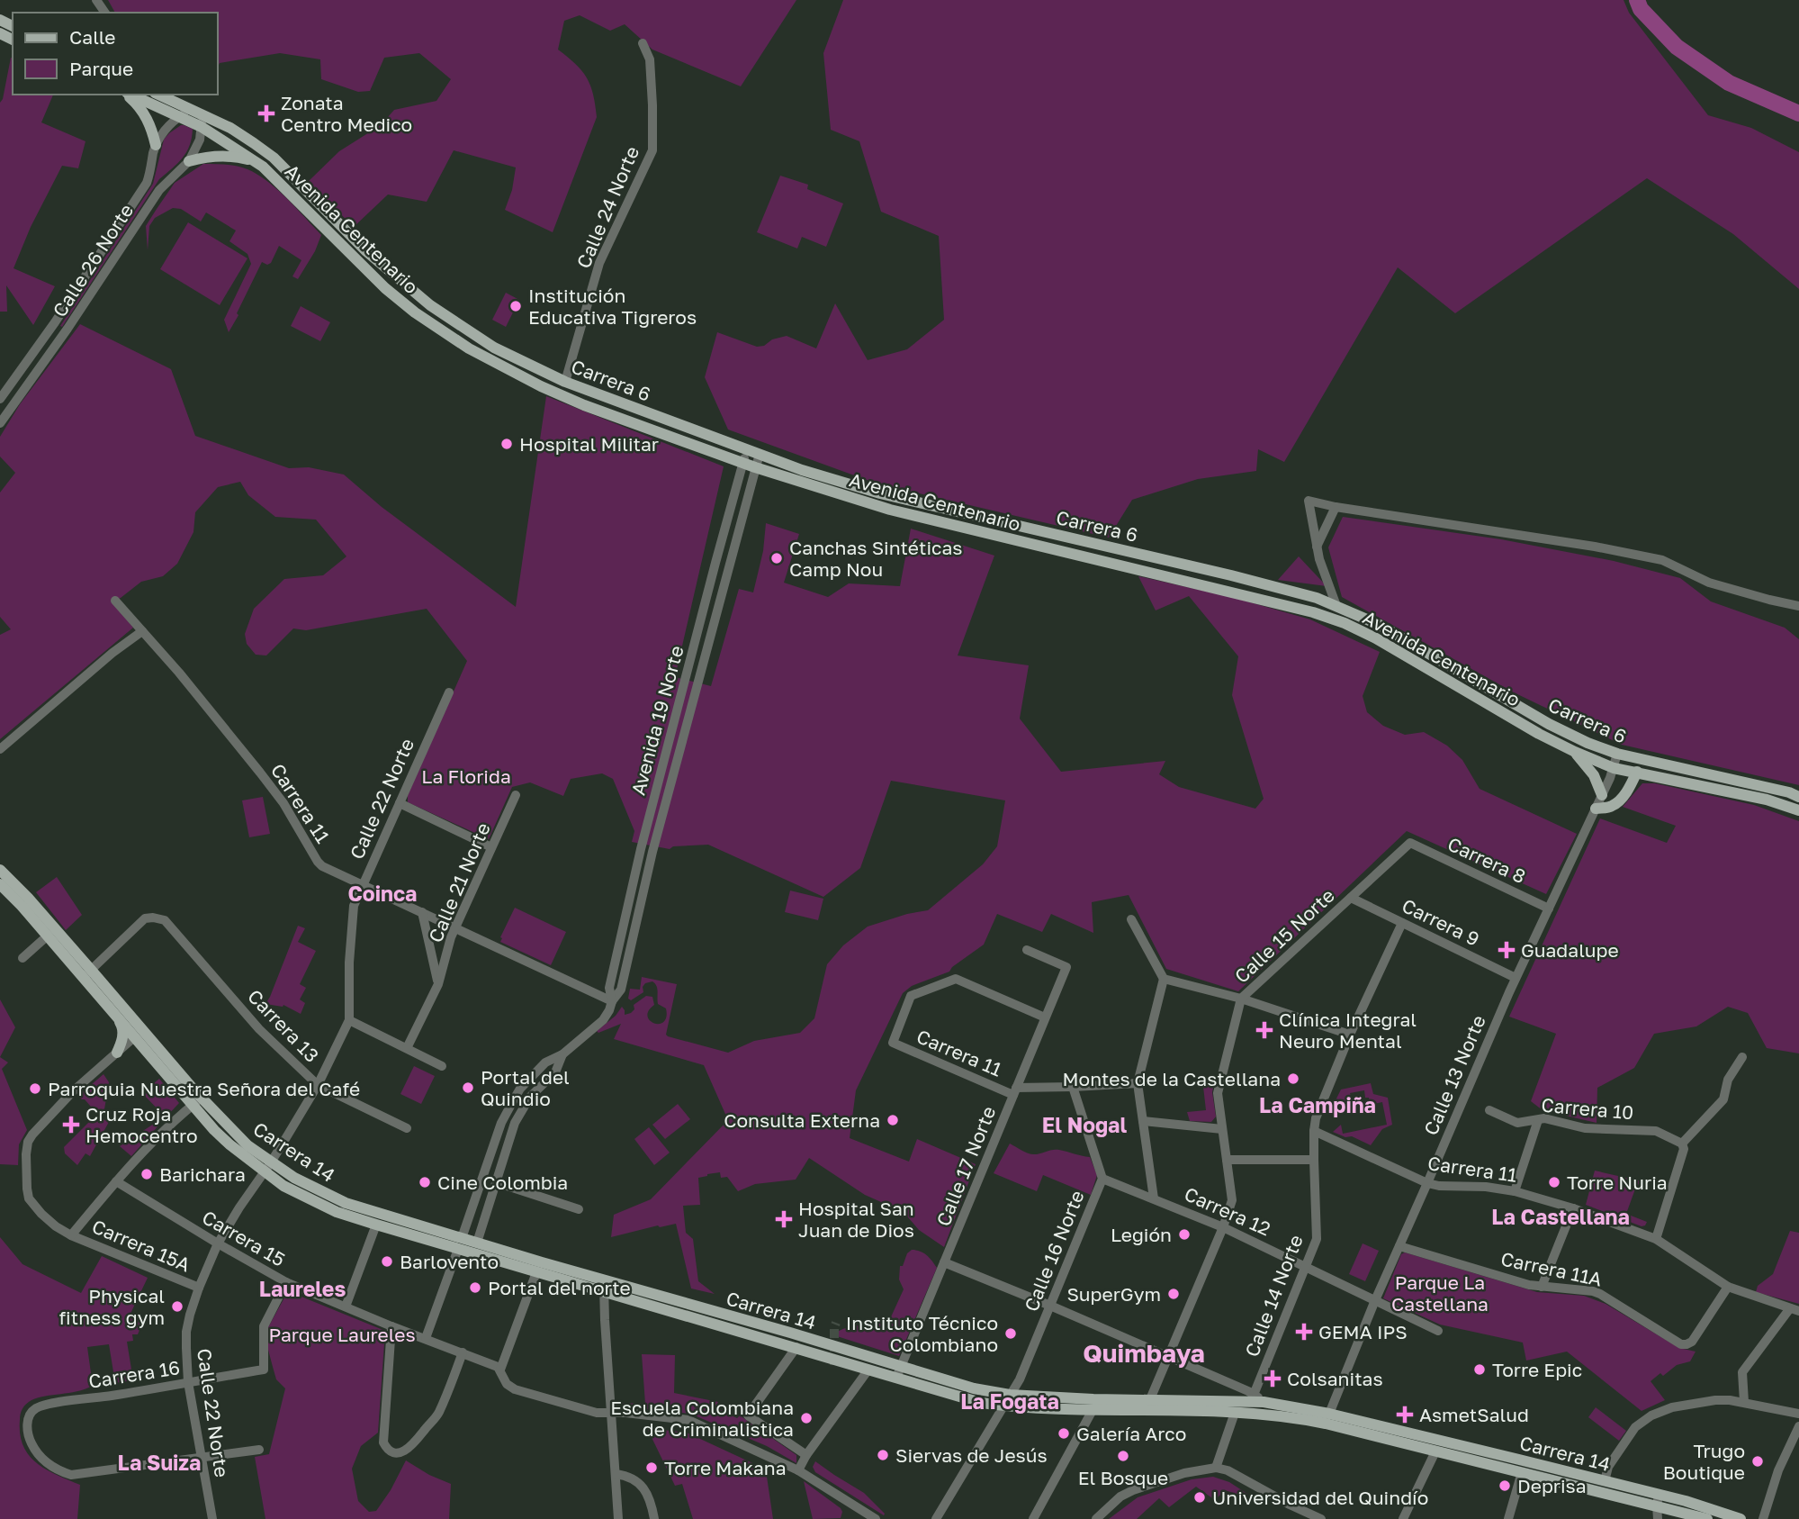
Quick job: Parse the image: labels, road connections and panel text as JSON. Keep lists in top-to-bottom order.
{
  "streets": {
    "main road": ["Avenida Centenario", "Carrera 6", "Carrera 14"],
    "street": [
      "Calle 24 Norte",
      "Calle 26 Norte",
      "Avenida 19 Norte",
      "Calle 22 Norte",
      "Carrera 11",
      "Carrera 8",
      "Calle 21 Norte",
      "Carrera 9",
      "Calle 15 Norte",
      "Carrera 13",
      "Calle 13 Norte",
      "Carrera 10",
      "Calle 17 Norte",
      "Carrera 12",
      "Carrera 15",
      "Carrera 15A",
      "Calle 16 Norte",
      "Carrera 11A",
      "Calle 14 Norte",
      "Carrera 16"
    ]
  },
  "crossings": [
    ["Calle 24 Norte", "Carrera 6"],
    ["Avenida Centenario", "Calle 26 Norte"],
    ["Avenida Centenario", "Avenida 19 Norte"],
    ["Avenida Centenario", "Calle 13 Norte"],
    ["Calle 26 Norte", "Carrera 6"],
    ["Carrera 6", "Avenida 19 Norte"],
    ["Carrera 6", "Calle 13 Norte"],
    ["Avenida 19 Norte", "Carrera 11"],
    ["Avenida 19 Norte", "Carrera 14"],
    ["Avenida 19 Norte", "Carrera 15"],
    ["Calle 22 Norte", "Carrera 11"],
    ["Calle 22 Norte", "Carrera 13"],
    ["Calle 22 Norte", "Carrera 14"],
    ["Calle 22 Norte", "Carrera 15"],
    ["Calle 22 Norte", "Carrera 15A"],
    ["Calle 22 Norte", "Carrera 16"],
    ["Carrera 11", "Calle 21 Norte"],
    ["Carrera 11", "Calle 13 Norte"],
    ["Carrera 11", "Calle 17 Norte"],
    ["Carrera 11", "Calle 16 Norte"],
    ["Carrera 11", "Carrera 11A"],
    ["Carrera 11", "Calle 14 Norte"],
    ["Carrera 8", "Calle 15 Norte"],
    ["Carrera 8", "Calle 13 Norte"],
    ["Carrera 9", "Calle 15 Norte"],
    ["Carrera 9", "Calle 13 Norte"],
    ["Carrera 9", "Calle 14 Norte"],
    ["Calle 15 Norte", "Carrera 14"],
    ["Calle 15 Norte", "Carrera 12"],
    ["Carrera 13", "Carrera 14"],
    ["Calle 13 Norte", "Carrera 14"],
    ["Calle 13 Norte", "Carrera 12"],
    ["Calle 13 Norte", "Carrera 11A"],
    ["Carrera 14", "Calle 17 Norte"],
    ["Carrera 14", "Calle 16 Norte"],
    ["Carrera 14", "Calle 14 Norte"],
    ["Carrera 12", "Calle 16 Norte"],
    ["Carrera 12", "Calle 14 Norte"],
    ["Carrera 15", "Carrera 16"]
  ],
  "districts": [
    "Coinca",
    "La Campiña",
    "El Nogal",
    "La Castellana",
    "Laureles",
    "Quimbaya",
    "La Fogata",
    "La Suiza"
  ],
  "parks": ["La Florida", "Parque La Castellana", "Parque Laureles"],
  "places": {
    "health": [
      "Zonata Centro Medico",
      "Guadalupe",
      "Clínica Integral Neuro Mental",
      "Cruz Roja Hemocentro",
      "Hospital San Juan de Dios",
      "GEMA IPS",
      "Colsanitas",
      "AsmetSalud"
    ],
    "other": [
      "Institución Educativa Tigreros",
      "Hospital Militar",
      "Canchas Sintéticas Camp Nou",
      "Montes de la Castellana",
      "Portal del Quindio",
      "Parroquia Nuestra Señora del Café",
      "Consulta Externa",
      "Barichara",
      "Cine Colombia",
      "Torre Nuria",
      "Legión",
      "Barlovento",
      "Portal del norte",
      "SuperGym",
      "Physical fitness gym",
      "Instituto Técnico Colombiano",
      "Torre Epic",
      "Escuela Colombiana de Criminalistica",
      "Galería Arco",
      "Siervas de Jesús",
      "El Bosque",
      "Trugo Boutique",
      "Torre Makana",
      "Deprisa",
      "Universidad del Quindío"
    ]
  },
  "legend": ["Calle", "Parque"]
}
